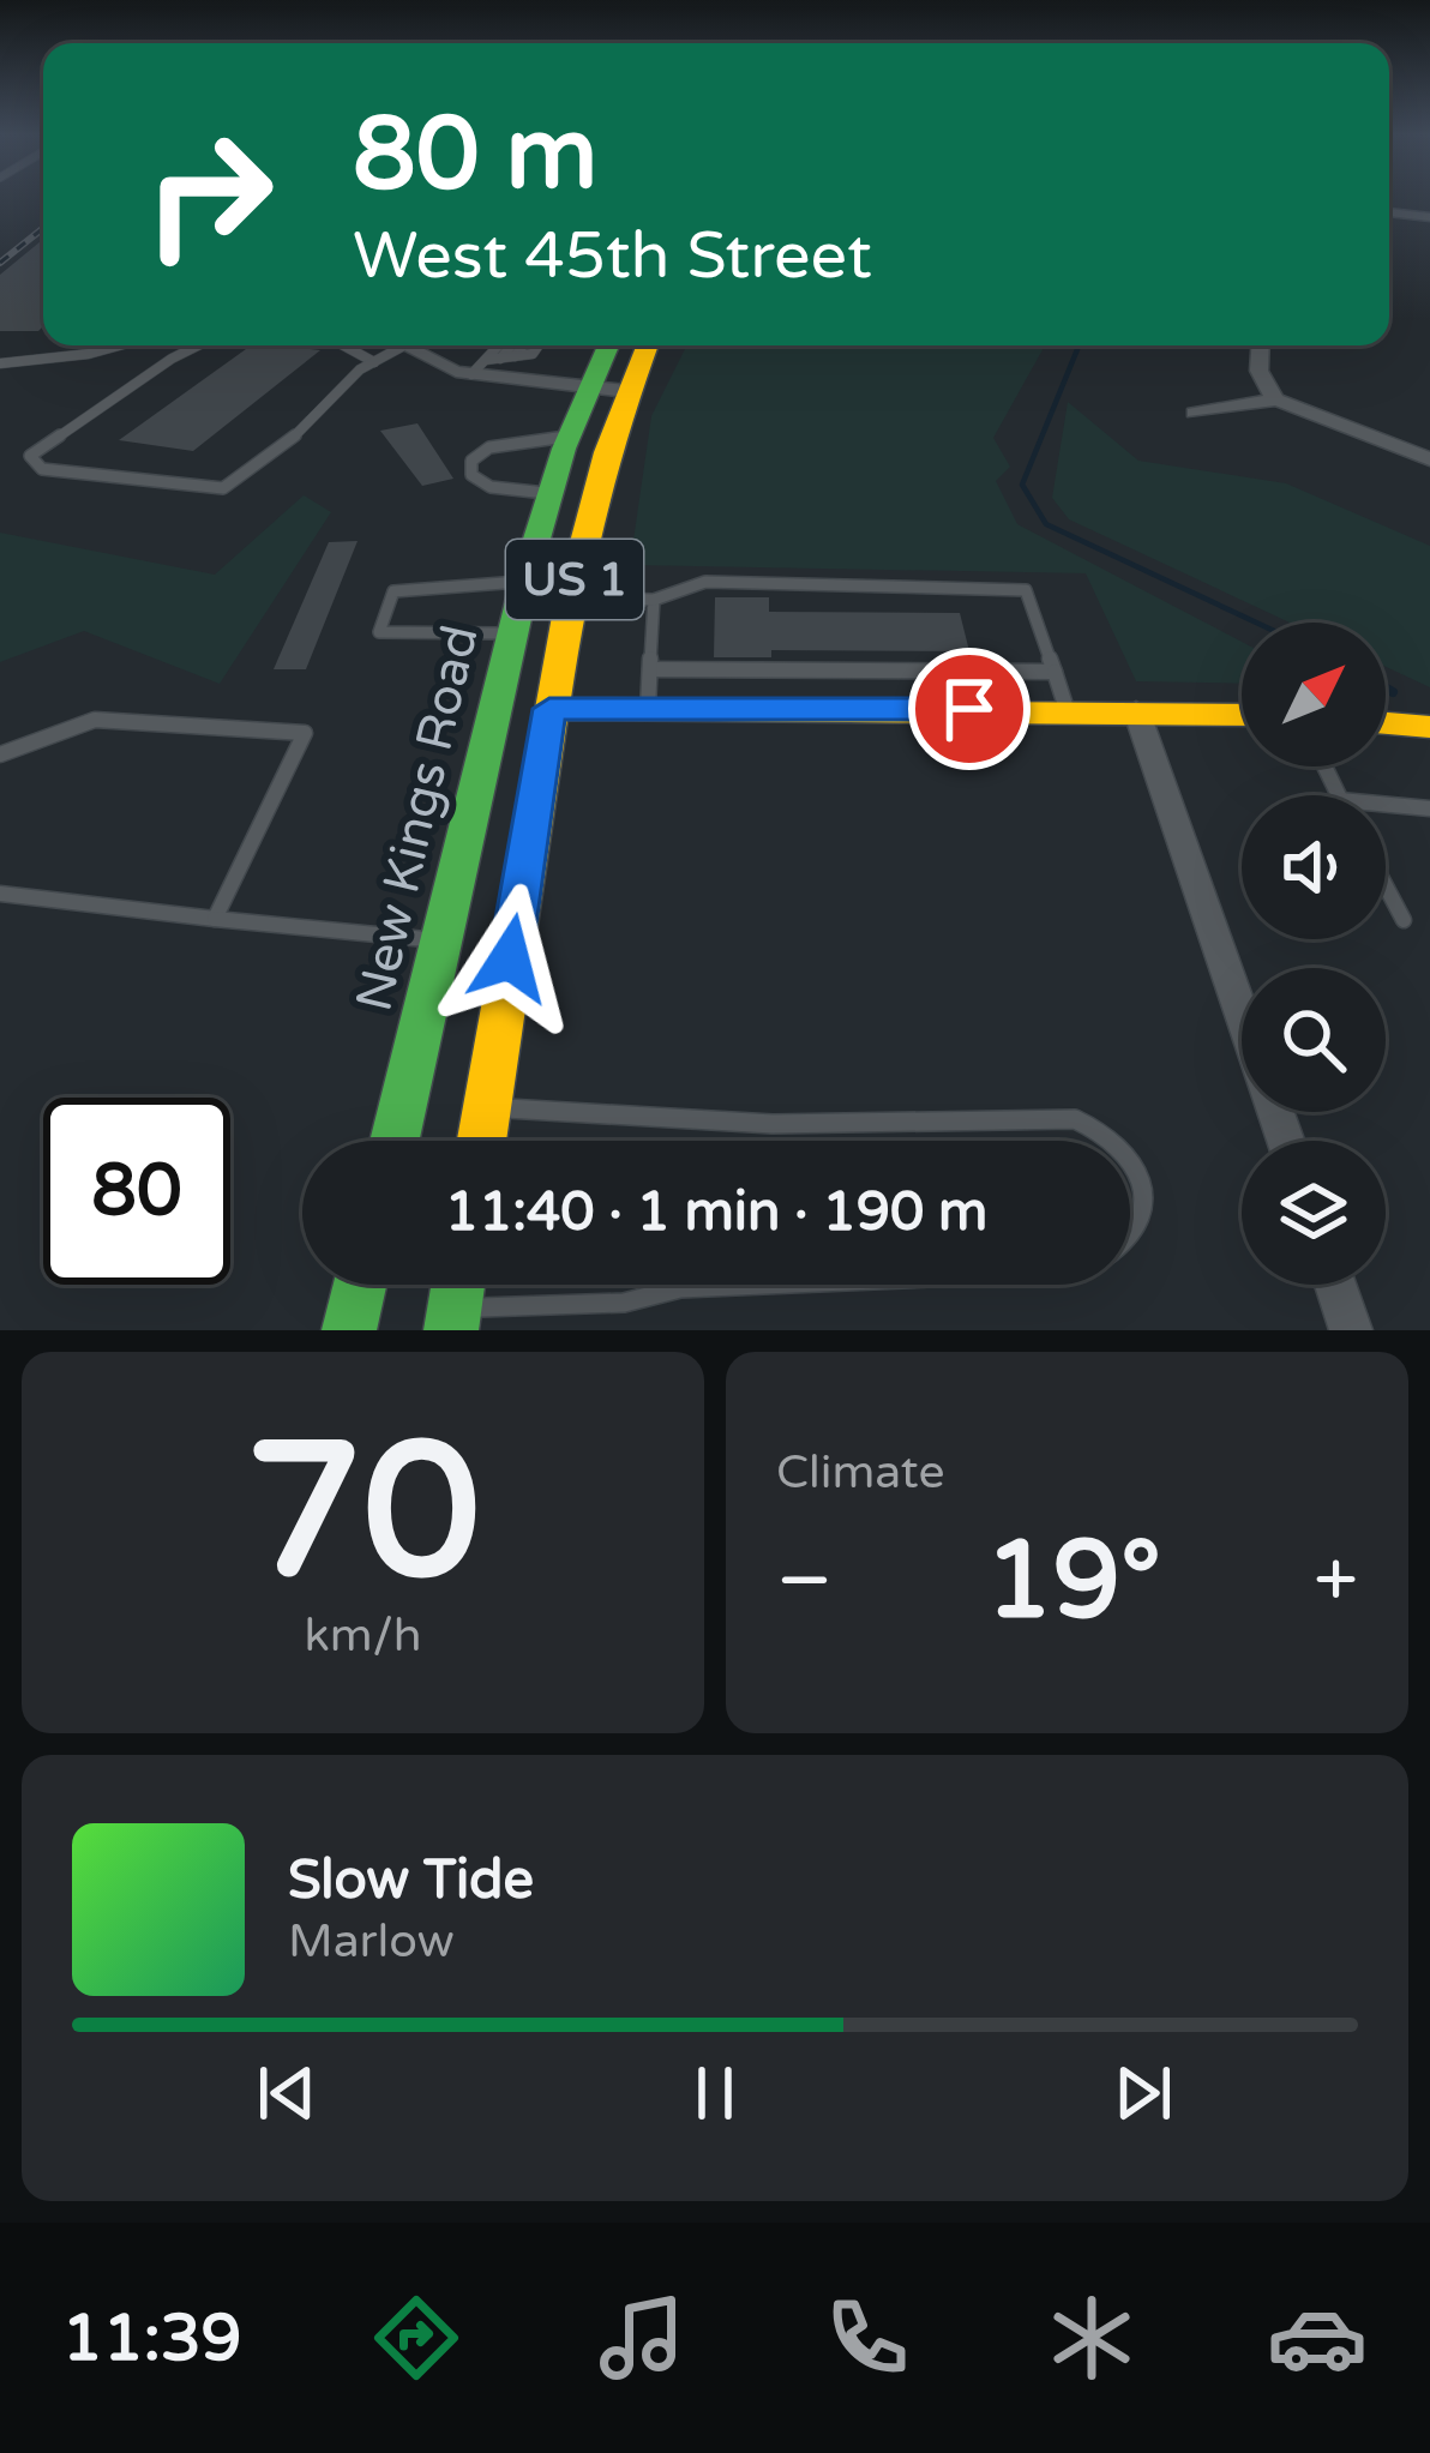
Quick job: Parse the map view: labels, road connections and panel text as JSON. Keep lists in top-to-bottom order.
{
  "streets": {
    "main road": ["US 1", "New Kings Road"]
  },
  "north": "top right",
  "page": {
    "turn": ["80 m", "West 45th Street"],
    "limit": "80",
    "trip": "11:40 · 1 min · 190 m",
    "tile": [
      ["70", "km/h"],
      "Climate"
    ],
    "heat": ["−", "19°", "+"],
    "song": ["Slow Tide", "Marlow"],
    "tabs": "11:39"
  }
}
